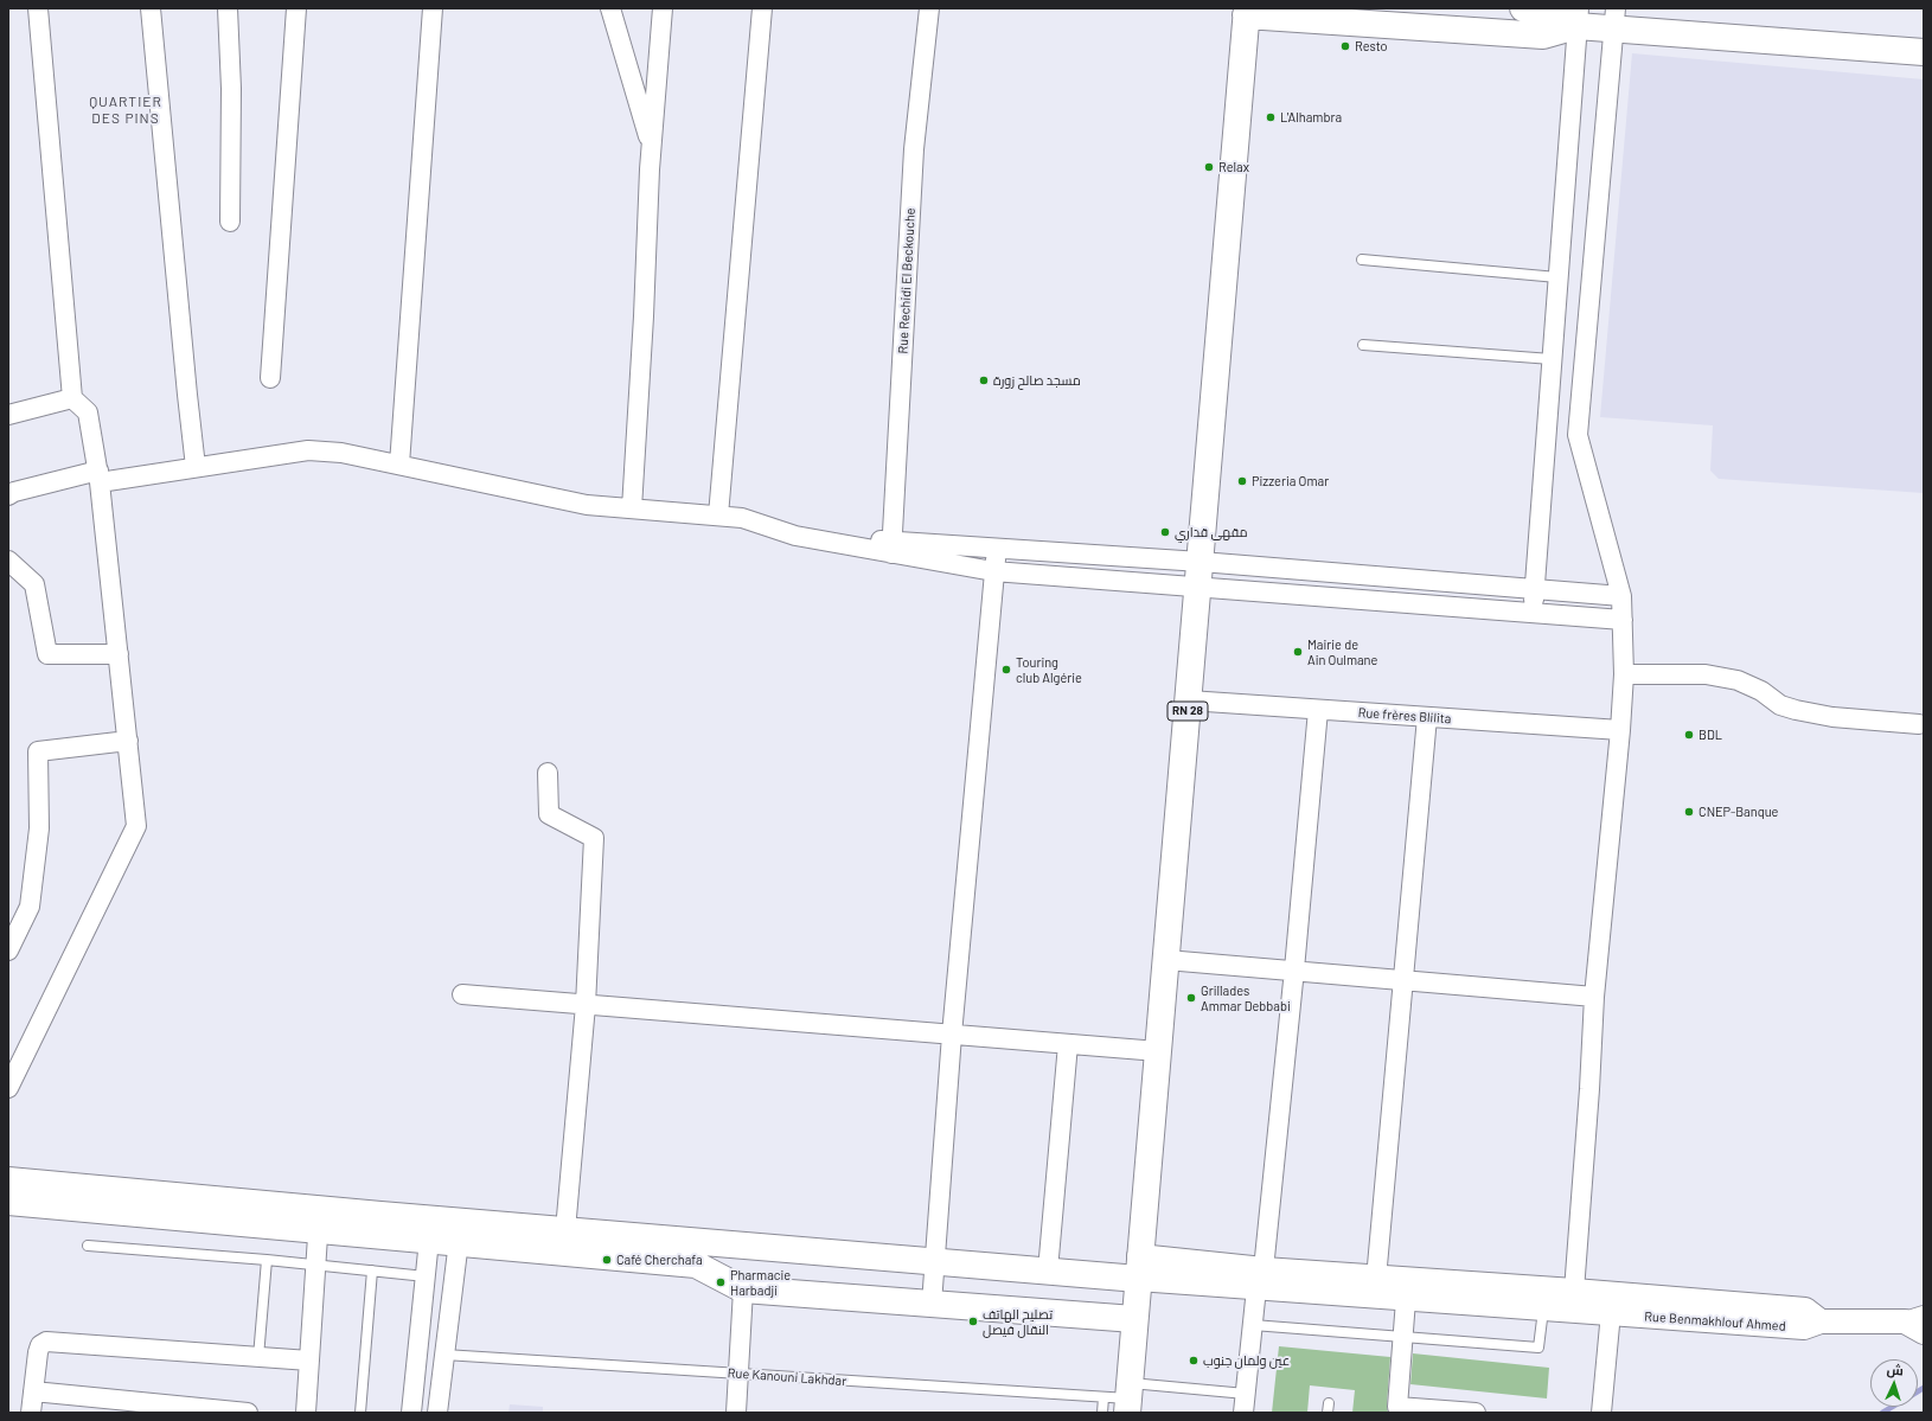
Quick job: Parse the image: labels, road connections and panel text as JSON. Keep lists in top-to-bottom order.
{
  "streets": {
    "main road": ["RN 28"],
    "street": ["Rue Rechidi El Beckouche", "Rue frères Blilita"],
    "lane": ["Rue Kanouni Lakhdar"]
  },
  "crossings": [
    ["RN 28", "Rue frères Blilita"],
    ["RN 28", "Rue Kanouni Lakhdar"]
  ],
  "districts": ["QUARTIER DES PINS"],
  "places": [
    "Resto",
    "L'Alhambra",
    "Relax",
    "مسجد صالح زورة",
    "Pizzeria Omar",
    "مقهى قداري",
    "Mairie de Ain Oulmane",
    "Touring club Algérie",
    "BDL",
    "CNEP-Banque",
    "Grillades Ammar Debbabi",
    "Café Cherchafa",
    "Pharmacie Harbadji",
    "تصليح الهاتف النقال فيصل",
    "عين ولمان جنوب"
  ],
  "north": "top"
}
